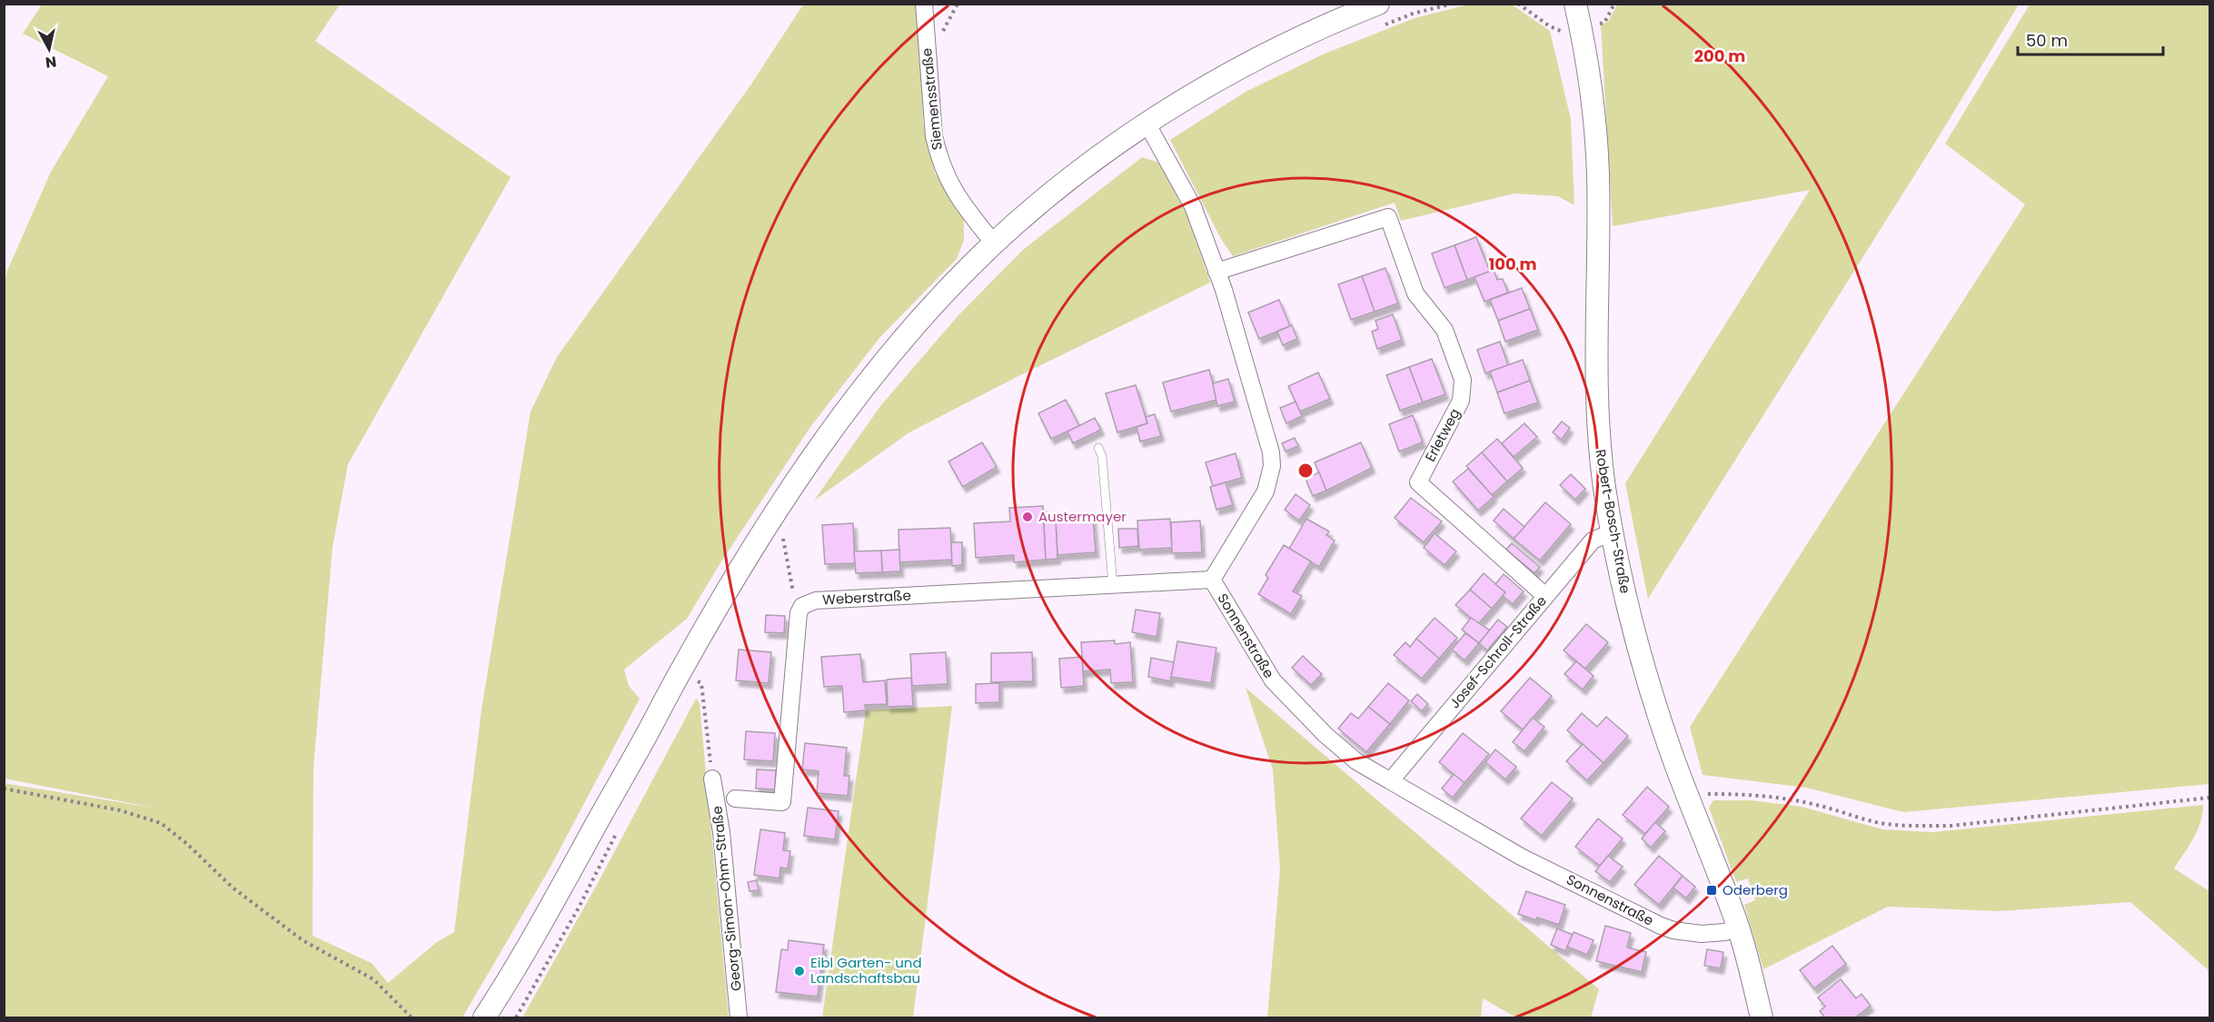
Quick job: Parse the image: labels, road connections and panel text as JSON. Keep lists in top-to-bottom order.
{
  "streets": {
    "street": [
      "Siemensstraße",
      "Erletweg",
      "Robert-Bosch-Straße",
      "Weberstraße",
      "Sonnenstraße",
      "Josef-Schroll-Straße",
      "Georg-Simon-Ohm-Straße"
    ]
  },
  "crossings": [
    ["Erletweg", "Sonnenstraße"],
    ["Erletweg", "Josef-Schroll-Straße"],
    ["Robert-Bosch-Straße", "Sonnenstraße"],
    ["Robert-Bosch-Straße", "Josef-Schroll-Straße"],
    ["Weberstraße", "Sonnenstraße"],
    ["Sonnenstraße", "Josef-Schroll-Straße"]
  ],
  "places": {
    "other": ["Austermayer", "Eibl Garten- und Landschaftsbau"],
    "transit": ["Oderberg"]
  },
  "scale_bar": "50 m",
  "north": "bottom",
  "rings": ["200 m", "100 m"]
}
